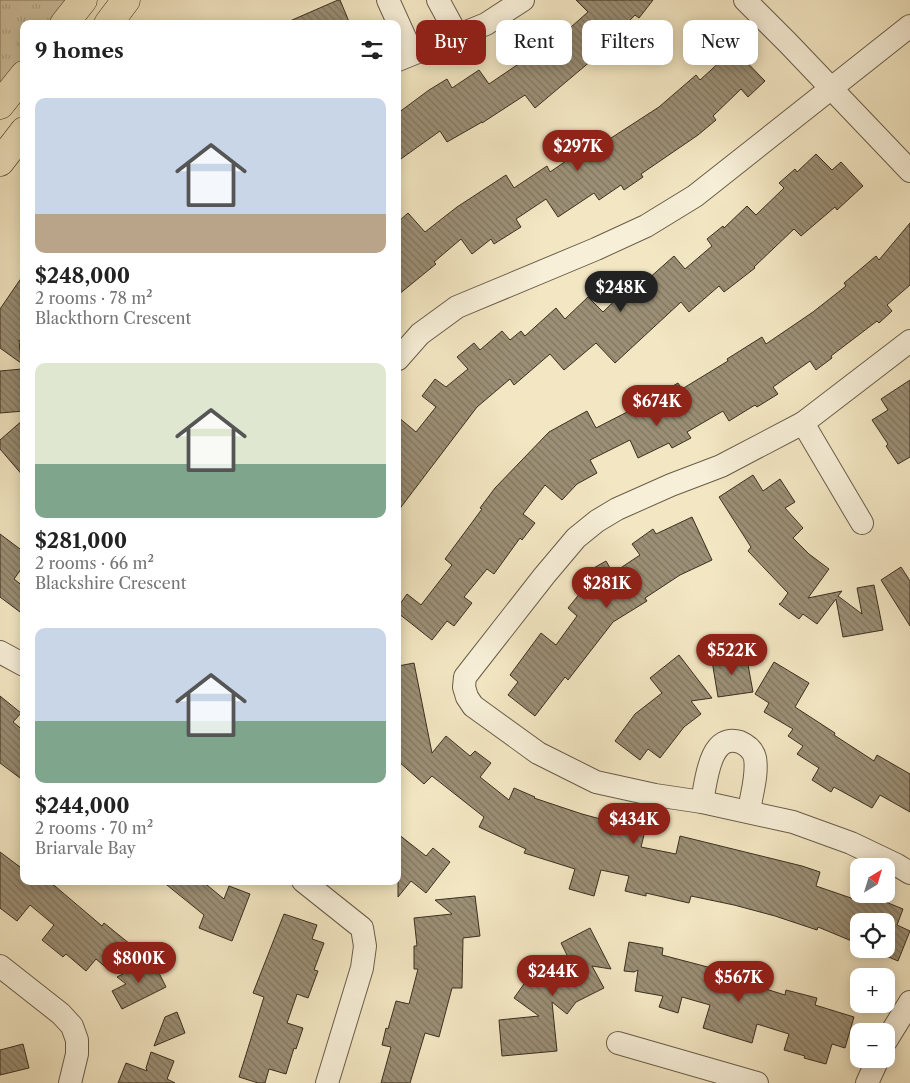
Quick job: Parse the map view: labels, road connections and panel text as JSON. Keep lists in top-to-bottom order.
{
  "north": "top right",
  "page": {
    "chip": [
      "Buy",
      "Rent",
      "Filters",
      "New"
    ],
    "heading": "9 homes",
    "list": [
      {
        "name": "$248,000",
        "note": "2 rooms · 78 m² · Blackthorn Crescent"
      },
      {
        "name": "$281,000",
        "note": "2 rooms · 66 m² · Blackshire Crescent"
      },
      {
        "name": "$244,000",
        "note": "2 rooms · 70 m² · Briarvale Bay"
      }
    ],
    "price": [
      "$297K",
      "$248K",
      "$674K",
      "$281K",
      "$522K",
      "$434K",
      "$800K",
      "$244K",
      "$567K"
    ],
    "map_buttons": ["+", "−"]
  }
}
